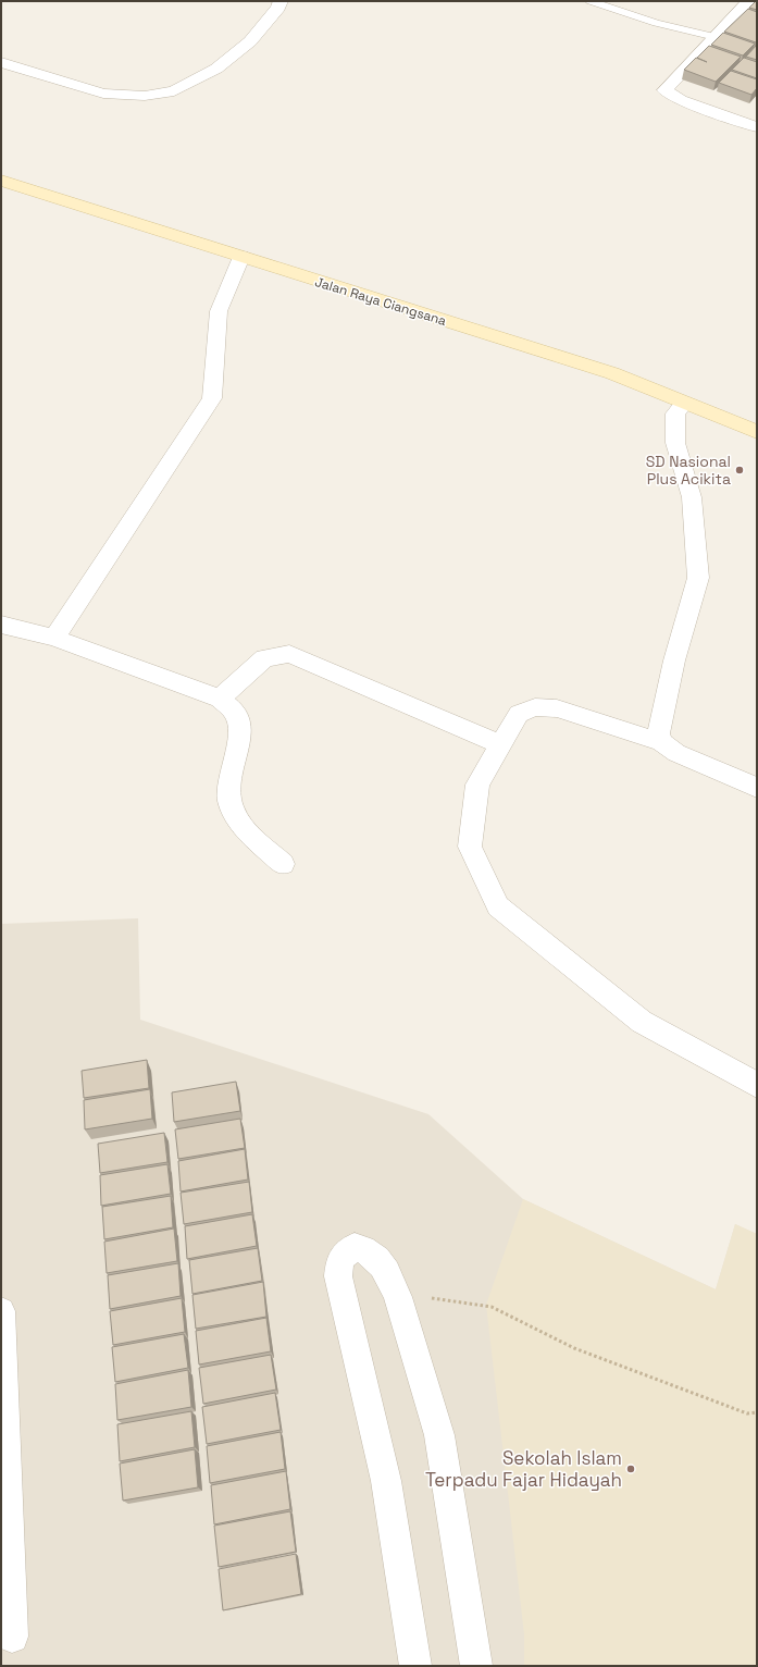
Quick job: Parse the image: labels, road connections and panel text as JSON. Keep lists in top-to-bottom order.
{
  "streets": {
    "main road": ["Jalan Raya Ciangsana"]
  },
  "places": ["SD Nasional Plus Acikita", "Sekolah Islam Terpadu Fajar Hidayah"]
}
